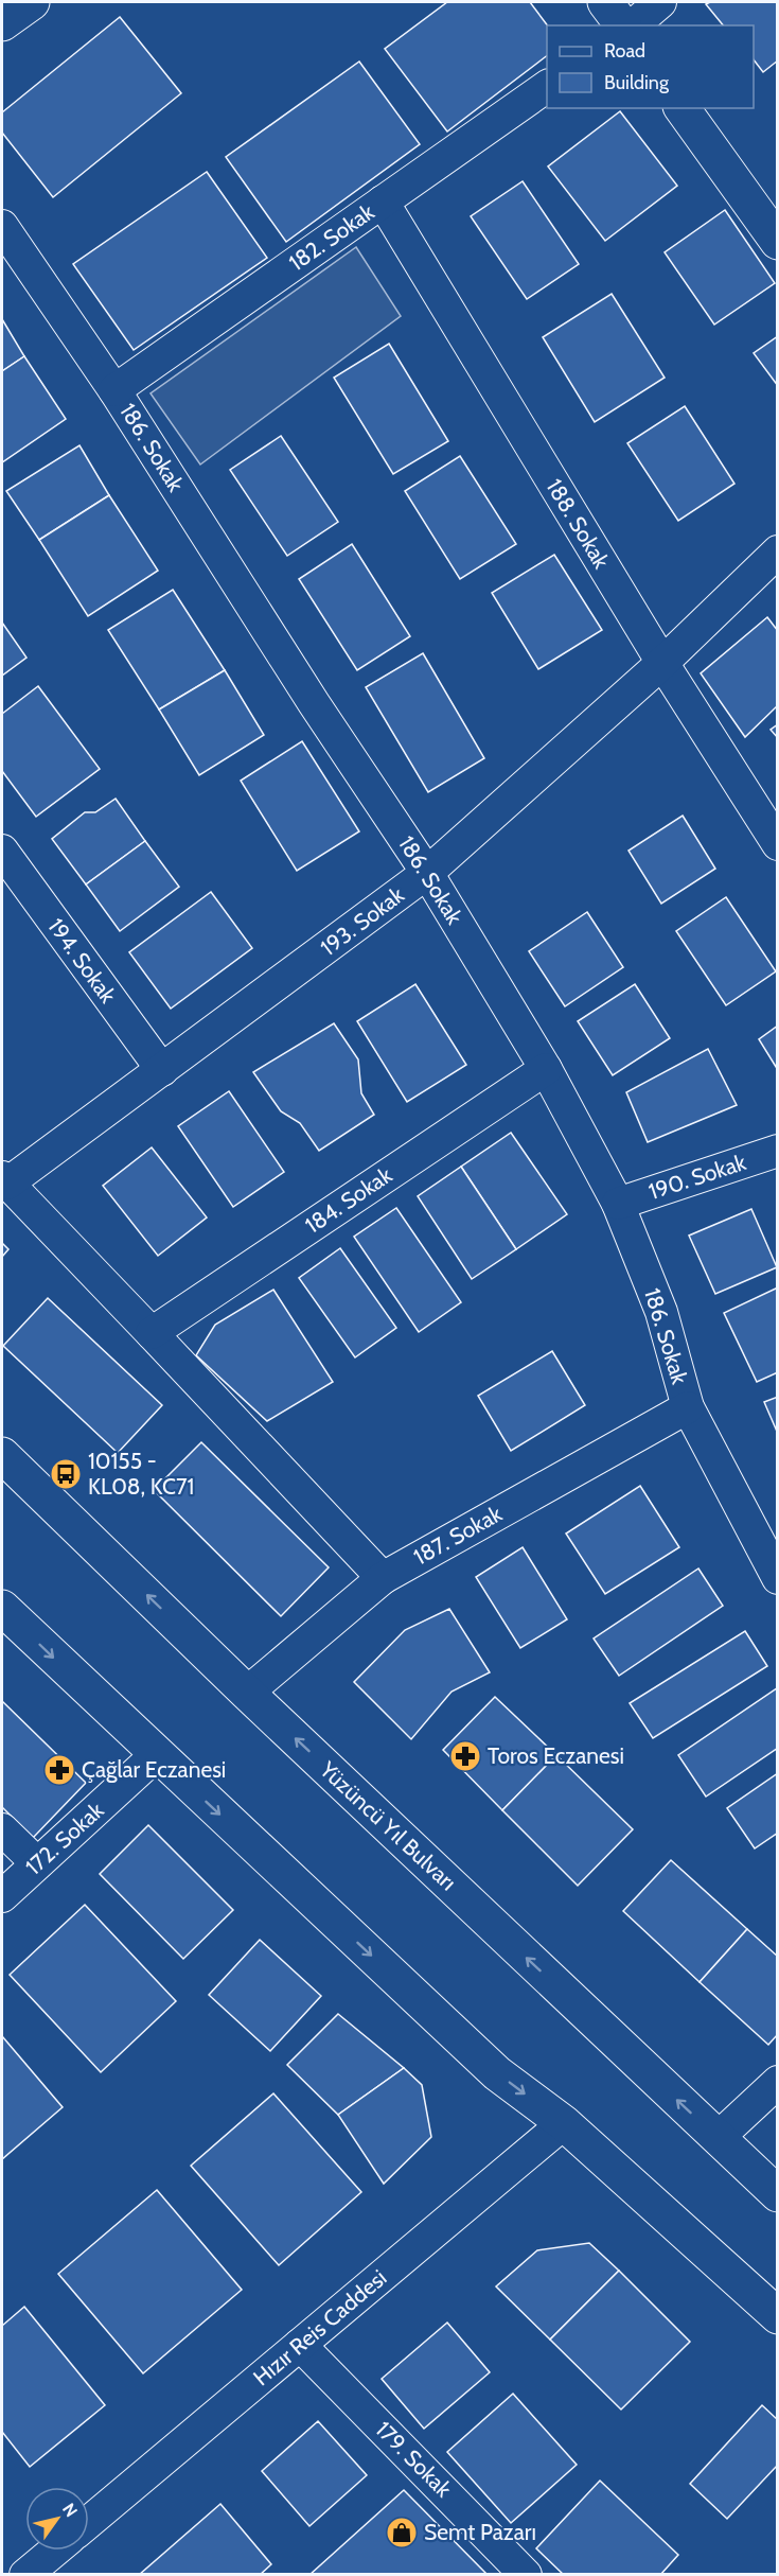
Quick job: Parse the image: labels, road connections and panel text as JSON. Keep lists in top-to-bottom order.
{
  "streets": {
    "main road": ["Yüzüncü Yıl Bulvarı"],
    "street": [
      "182. Sokak",
      "186. Sokak",
      "188. Sokak",
      "193. Sokak",
      "194. Sokak",
      "190. Sokak",
      "184. Sokak",
      "187. Sokak",
      "172. Sokak",
      "Hızır Reis Caddesi",
      "179. Sokak"
    ]
  },
  "crossings": [
    ["182. Sokak", "186. Sokak"],
    ["182. Sokak", "188. Sokak"],
    ["186. Sokak", "193. Sokak"],
    ["186. Sokak", "190. Sokak"],
    ["186. Sokak", "184. Sokak"],
    ["186. Sokak", "187. Sokak"],
    ["188. Sokak", "193. Sokak"],
    ["193. Sokak", "194. Sokak"],
    ["187. Sokak", "Yüzüncü Yıl Bulvarı"],
    ["Hızır Reis Caddesi", "179. Sokak"]
  ],
  "places": {
    "bus stop": ["10155 - KL08, KC71"],
    "pharmacy": ["Toros Eczanesi", "Çağlar Eczanesi"],
    "shop": ["Semt Pazarı"]
  },
  "legend": ["Road", "Building"],
  "north": "top right"
}
